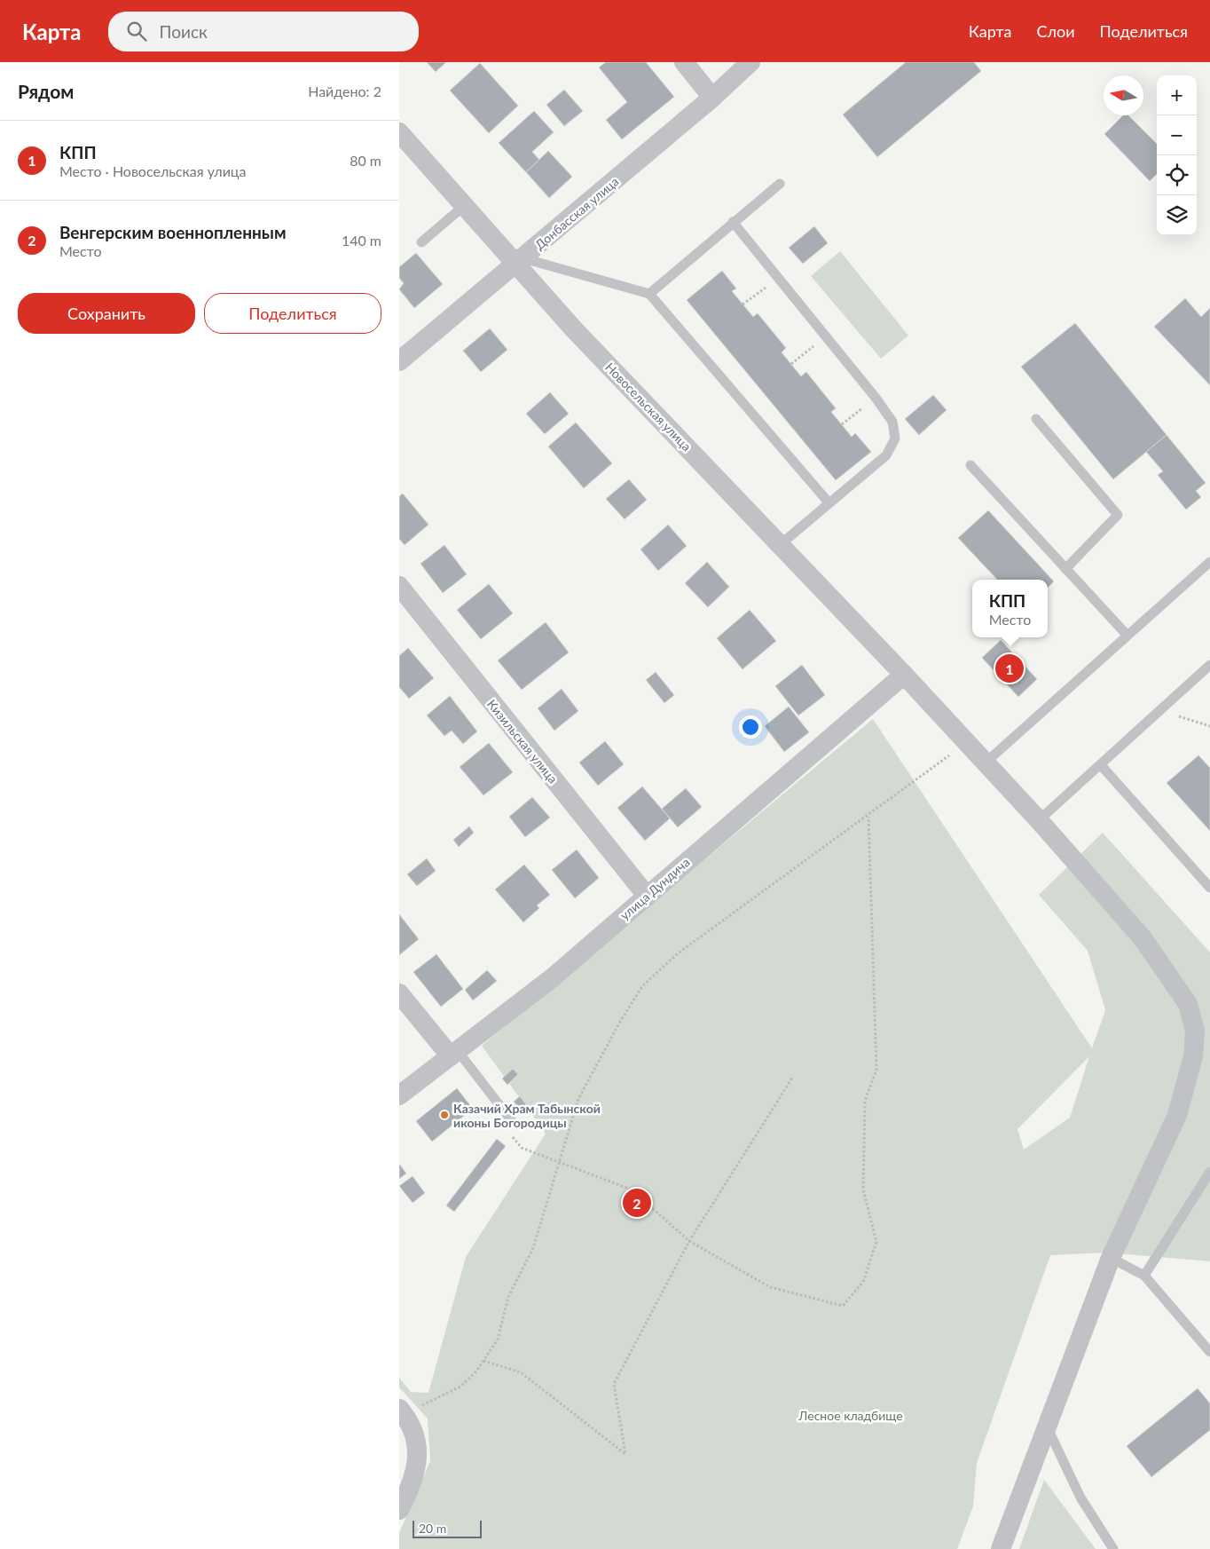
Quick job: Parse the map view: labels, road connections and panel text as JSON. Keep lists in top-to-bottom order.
{
  "streets": {
    "street": [
      "Донбасская улица",
      "Новосельская улица",
      "Кизильская улица",
      "улица Дундича"
    ]
  },
  "crossings": [
    ["Донбасская улица", "Новосельская улица"],
    ["Новосельская улица", "улица Дундича"],
    ["Кизильская улица", "улица Дундича"]
  ],
  "parks": ["Лесное кладбище"],
  "places": ["Казачий Храм Табынской иконы Богородицы"],
  "scale_bar": "20 m",
  "north": "left",
  "page": {
    "header": "Карта",
    "search": "Поиск",
    "nav": ["Карта", "Слои", "Поделиться"],
    "heading": ["Рядом", "Найдено: 2"],
    "map_buttons": ["+", "−"],
    "list": [
      {
        "mark": "1",
        "name": "КПП",
        "note": "Место · Новосельская улица",
        "value": "80 m"
      },
      {
        "mark": "2",
        "name": "Венгерским военнопленным",
        "note": "Место",
        "value": "140 m"
      }
    ],
    "buttons": ["Сохранить", "Поделиться"],
    "popup": ["КПП", "Место"],
    "pins": ["1", "2"],
    "scale": "20 m"
  }
}
